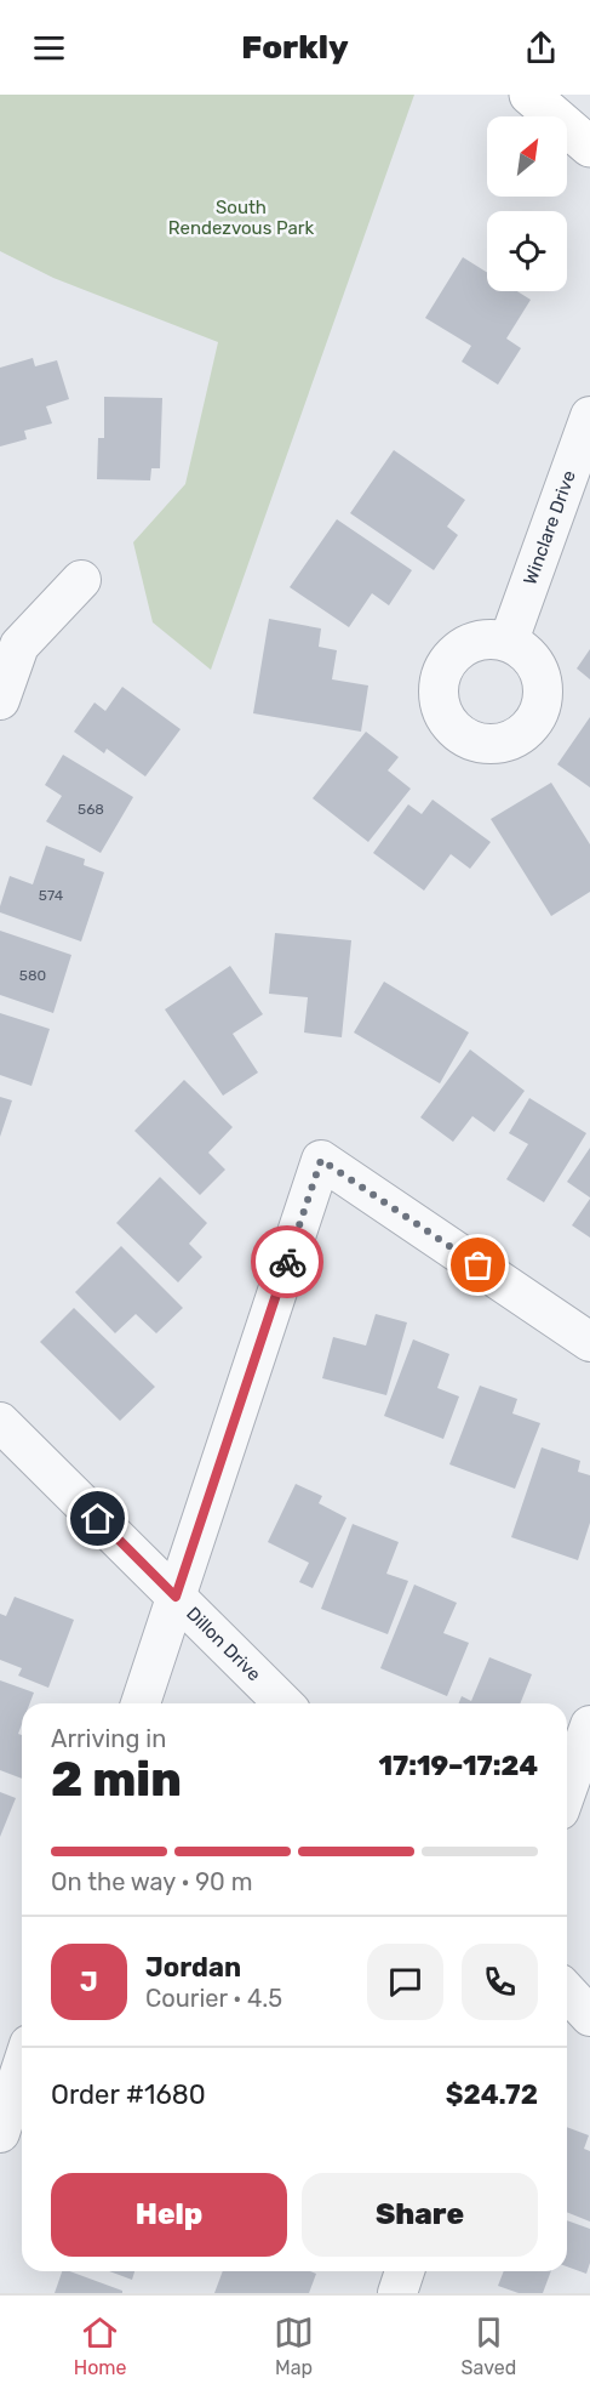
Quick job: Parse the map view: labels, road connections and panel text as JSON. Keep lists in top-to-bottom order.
{
  "streets": {
    "street": ["Winclare Drive", "Dillon Drive"]
  },
  "parks": ["South Rendezvous Park"],
  "house_numbers": ["568", "574", "580"],
  "north": "top right",
  "page": {
    "header": "Forkly",
    "heading": ["2 min", "Arriving in", "17:19–17:24"],
    "panel": [
      "Jordan",
      "Courier · 4.5",
      "Order #1680",
      "$24.72"
    ],
    "bar": "On the way · 90 m",
    "round": "J",
    "buttons": ["Help", "Share"],
    "tabs": ["Home", "Map", "Saved"]
  }
}
